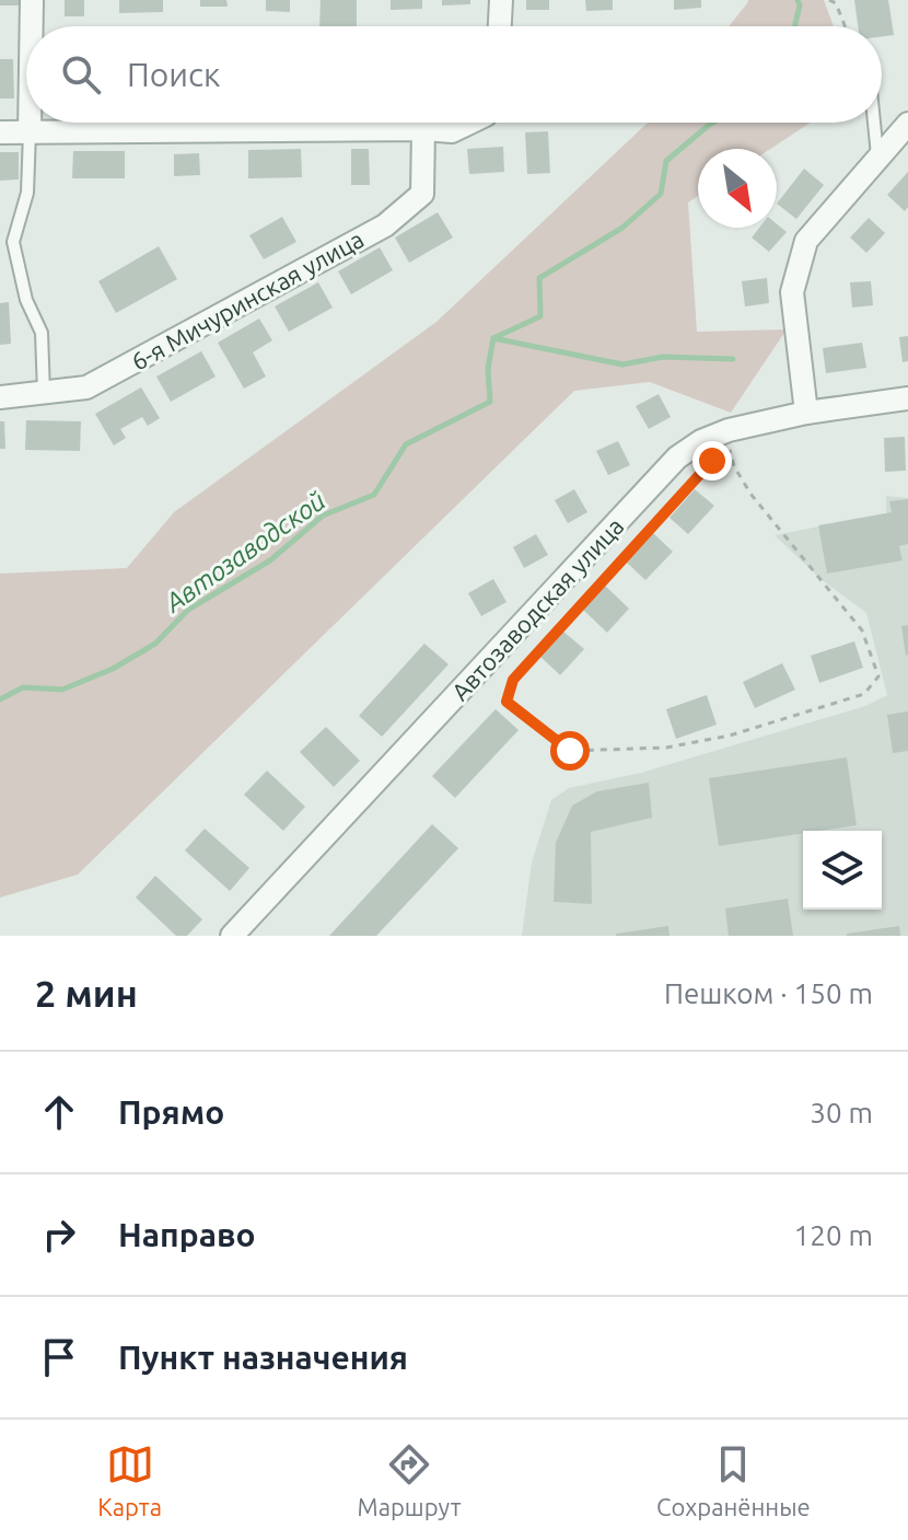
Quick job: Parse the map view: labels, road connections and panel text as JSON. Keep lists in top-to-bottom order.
{
  "streets": {
    "street": ["6-я Мичуринская улица", "Автозаводская улица"]
  },
  "water": ["Автозаводской"],
  "north": "bottom right",
  "page": {
    "search": "Поиск",
    "heading": ["2 мин", "Пешком · 150 m"],
    "list": [
      ["Прямо", "30 m"],
      ["Направо", "120 m"],
      "Пункт назначения"
    ],
    "nav": ["Карта", "Маршрут", "Сохранённые"]
  }
}
